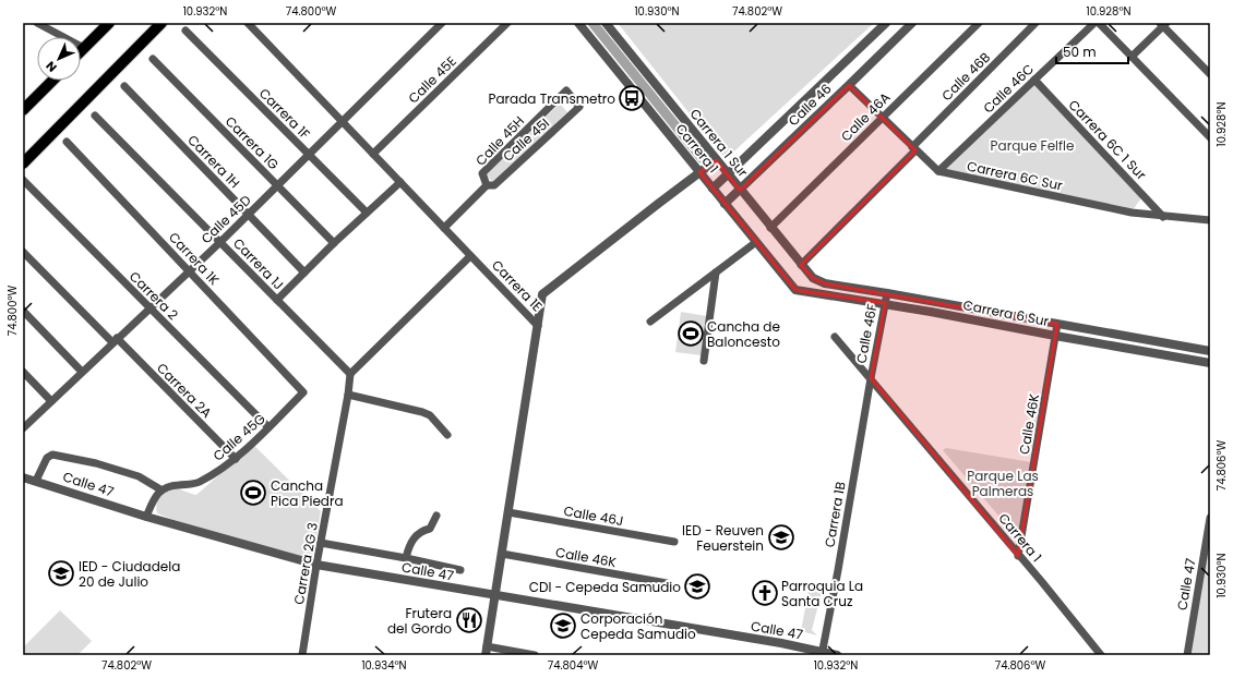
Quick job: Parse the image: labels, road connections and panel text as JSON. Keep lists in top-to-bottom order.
{
  "streets": {
    "street": [
      "Calle 46B",
      "Calle 45E",
      "Calle 46C",
      "Calle 46",
      "Carrera 1F",
      "Calle 46A",
      "Calle 45I",
      "Carrera 6C 1 Sur",
      "Calle 45H",
      "Carrera 1G",
      "Carrera 1 Sur",
      "Carrera 1",
      "Carrera 1H",
      "Carrera 6C Sur",
      "Calle 45D",
      "Carrera 1K",
      "Carrera 1J",
      "Carrera 1E",
      "Carrera 2",
      "Carrera 6 Sur",
      "Calle 46F",
      "Carrera 2A",
      "Calle 46K",
      "Calle 45G",
      "Calle 47",
      "Carrera 1B",
      "Calle 46J",
      "Carrera 2G 3"
    ]
  },
  "crossings": [
    ["Calle 46B", "Carrera 1 Sur"],
    ["Calle 46B", "Carrera 6C Sur"],
    ["Calle 45E", "Carrera 1E"],
    ["Calle 46C", "Carrera 6C 1 Sur"],
    ["Calle 46C", "Carrera 6C Sur"],
    ["Calle 46", "Carrera 1 Sur"],
    ["Calle 46", "Carrera 1"],
    ["Calle 46", "Carrera 6C Sur"],
    ["Carrera 1F", "Calle 45D"],
    ["Calle 46A", "Carrera 1 Sur"],
    ["Calle 46A", "Carrera 6C Sur"],
    ["Calle 45I", "Calle 45H"],
    ["Carrera 6C 1 Sur", "Carrera 6C Sur"],
    ["Calle 45H", "Carrera 1E"],
    ["Carrera 1G", "Calle 45D"],
    ["Carrera 1 Sur", "Carrera 6 Sur"],
    ["Carrera 1", "Carrera 6 Sur"],
    ["Carrera 1", "Calle 46F"],
    ["Carrera 1", "Calle 46K"],
    ["Carrera 1", "Carrera 1B"],
    ["Carrera 1H", "Calle 45D"],
    ["Calle 45D", "Carrera 1K"],
    ["Calle 45D", "Carrera 1J"],
    ["Calle 45D", "Carrera 1E"],
    ["Calle 45D", "Carrera 2"],
    ["Calle 45D", "Carrera 2A"],
    ["Carrera 1K", "Calle 45G"],
    ["Carrera 1J", "Carrera 2G 3"],
    ["Carrera 1E", "Calle 46K"],
    ["Carrera 1E", "Calle 47"],
    ["Carrera 1E", "Calle 46J"],
    ["Carrera 2", "Calle 45G"],
    ["Carrera 6 Sur", "Calle 46F"],
    ["Carrera 6 Sur", "Calle 46K"],
    ["Calle 46F", "Carrera 1B"],
    ["Carrera 2A", "Calle 45G"],
    ["Calle 47", "Carrera 1B"],
    ["Calle 47", "Carrera 2G 3"]
  ],
  "parks": ["Parque Felfle", "Parque Las Palmeras"],
  "places": {
    "bus stop": ["Parada Transmetro"],
    "sports": ["Cancha de Baloncesto", "Cancha Pica Piedra"],
    "school or university": [
      "IED - Reuven Feuerstein",
      "IED - Ciudadela 20 de Julio",
      "CDI - Cepeda Samudio",
      "Corporación Cepeda Samudio"
    ],
    "church": ["Parroquia La Santa Cruz"],
    "restaurant": ["Frutera del Gordo"]
  },
  "scale_bar": "50 m",
  "north": "bottom left",
  "coordinates": [
    "10.932°N",
    "74.800°W",
    "10.930°N",
    "74.802°W",
    "10.928°N",
    "74.806°W",
    "10.934°N",
    "74.804°W"
  ]
}
